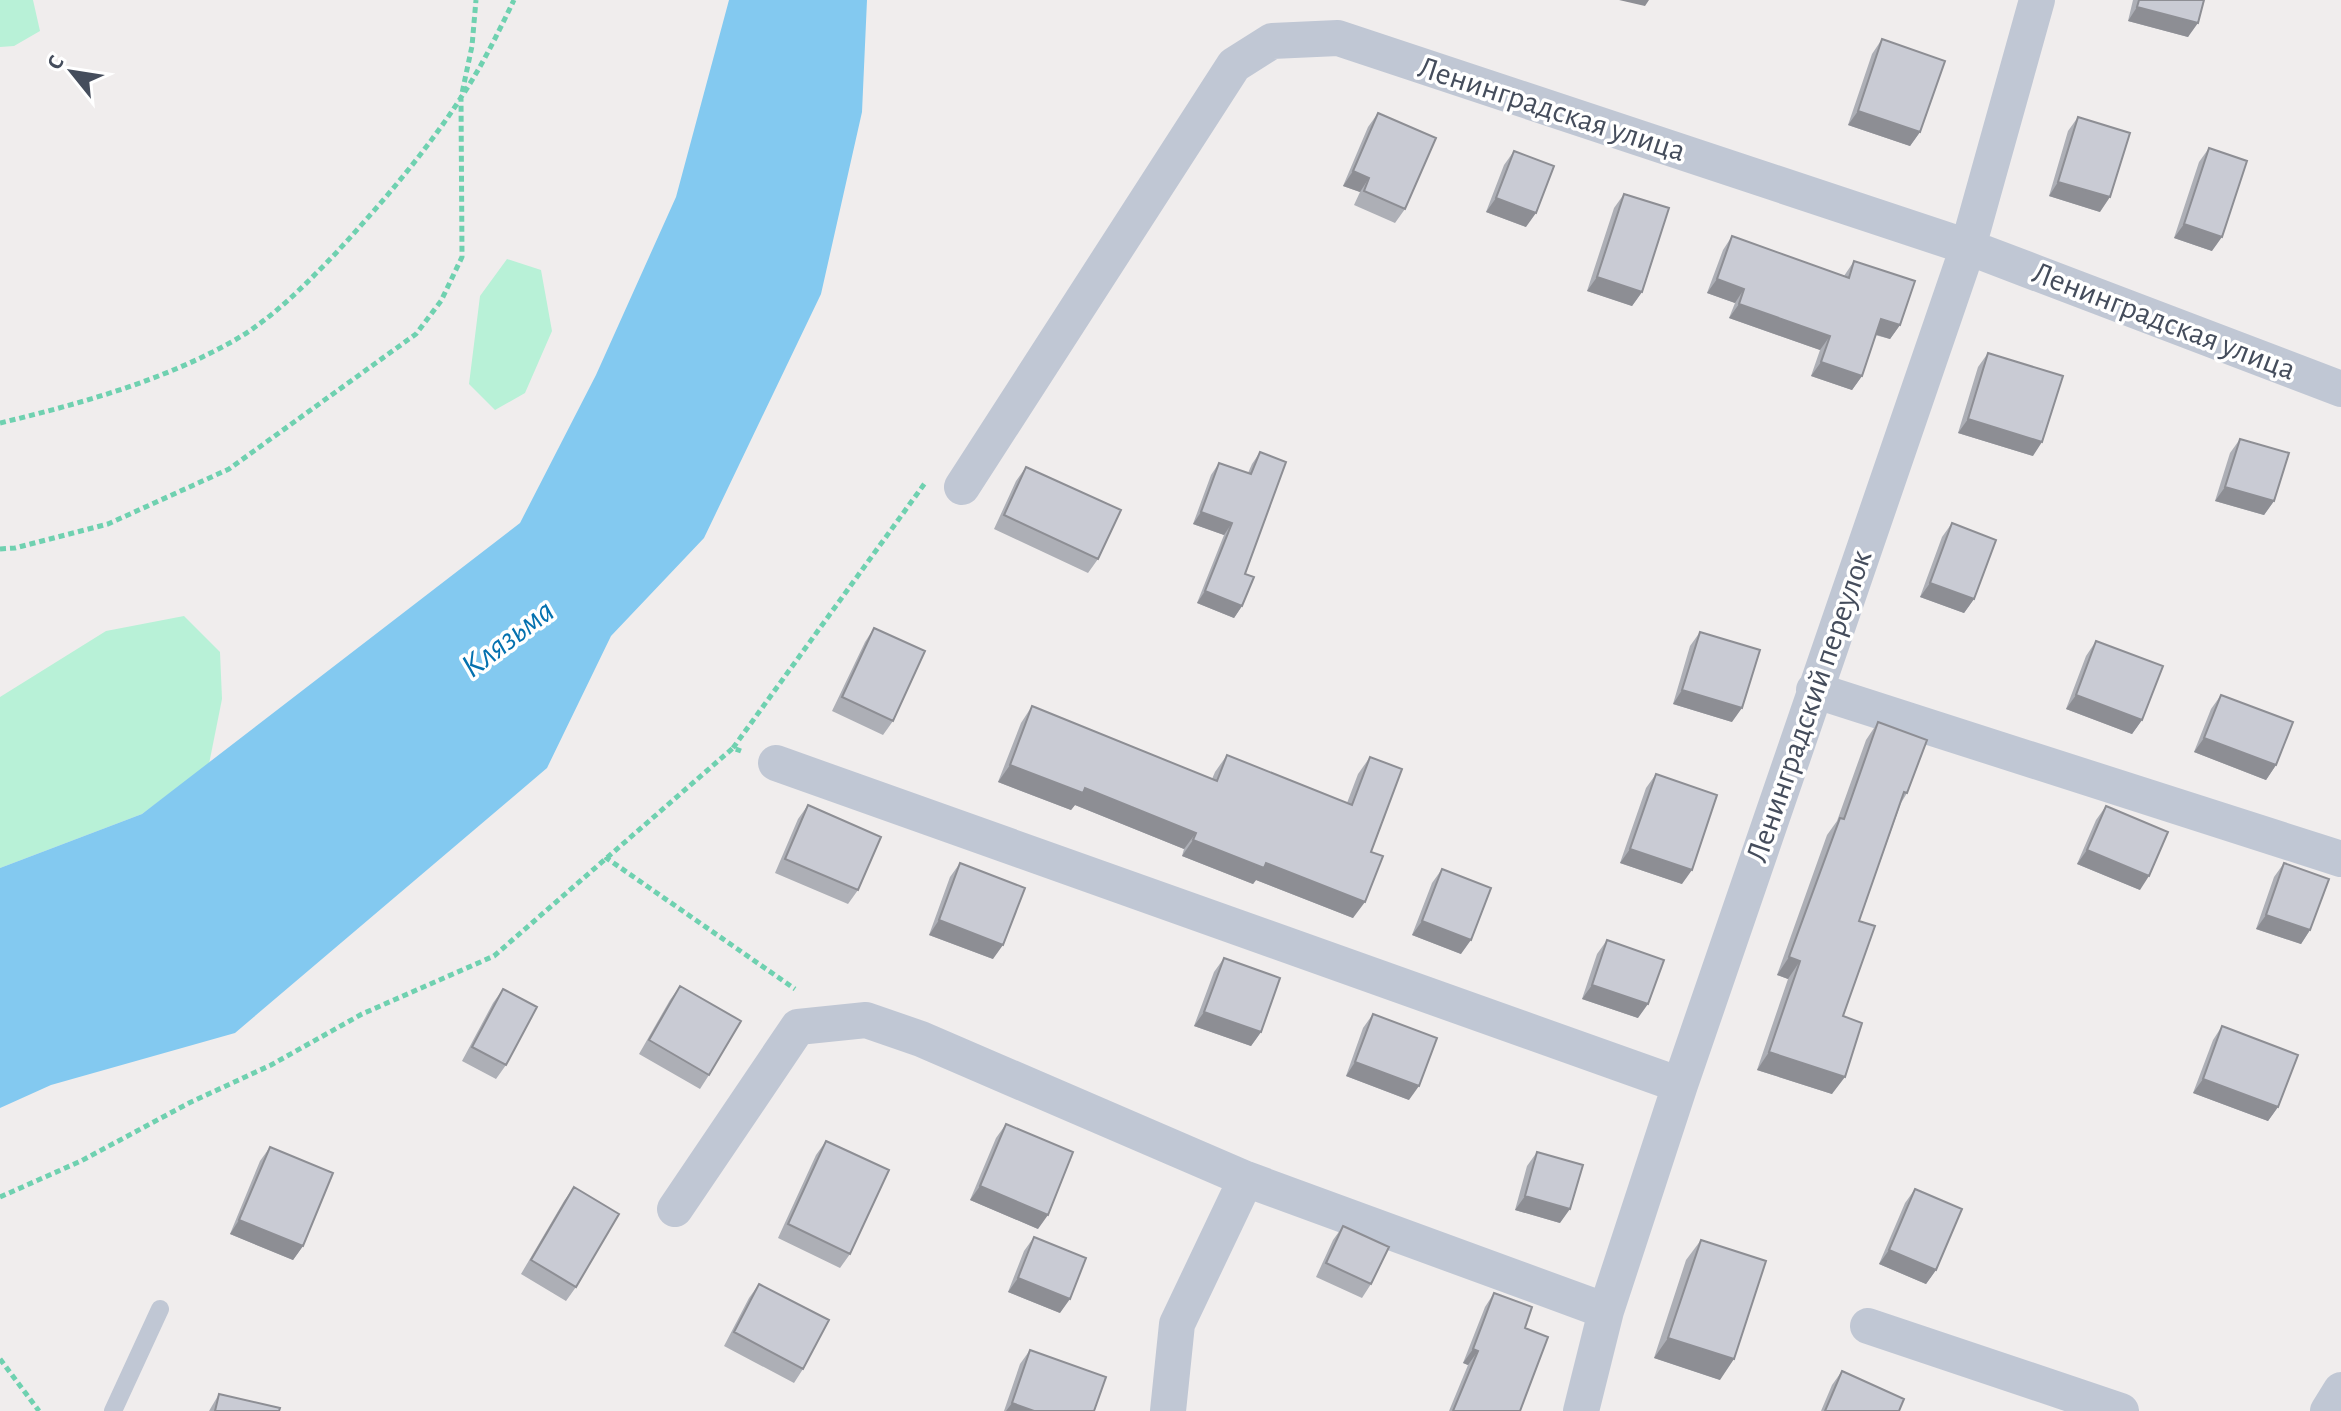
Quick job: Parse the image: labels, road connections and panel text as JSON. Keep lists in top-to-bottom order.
{
  "streets": {
    "street": ["Ленинградская улица", "Ленинградский переулок"]
  },
  "crossings": [
    ["Ленинградская улица", "Ленинградский переулок"]
  ],
  "water": ["Клязьма"],
  "north": "top left"
}
